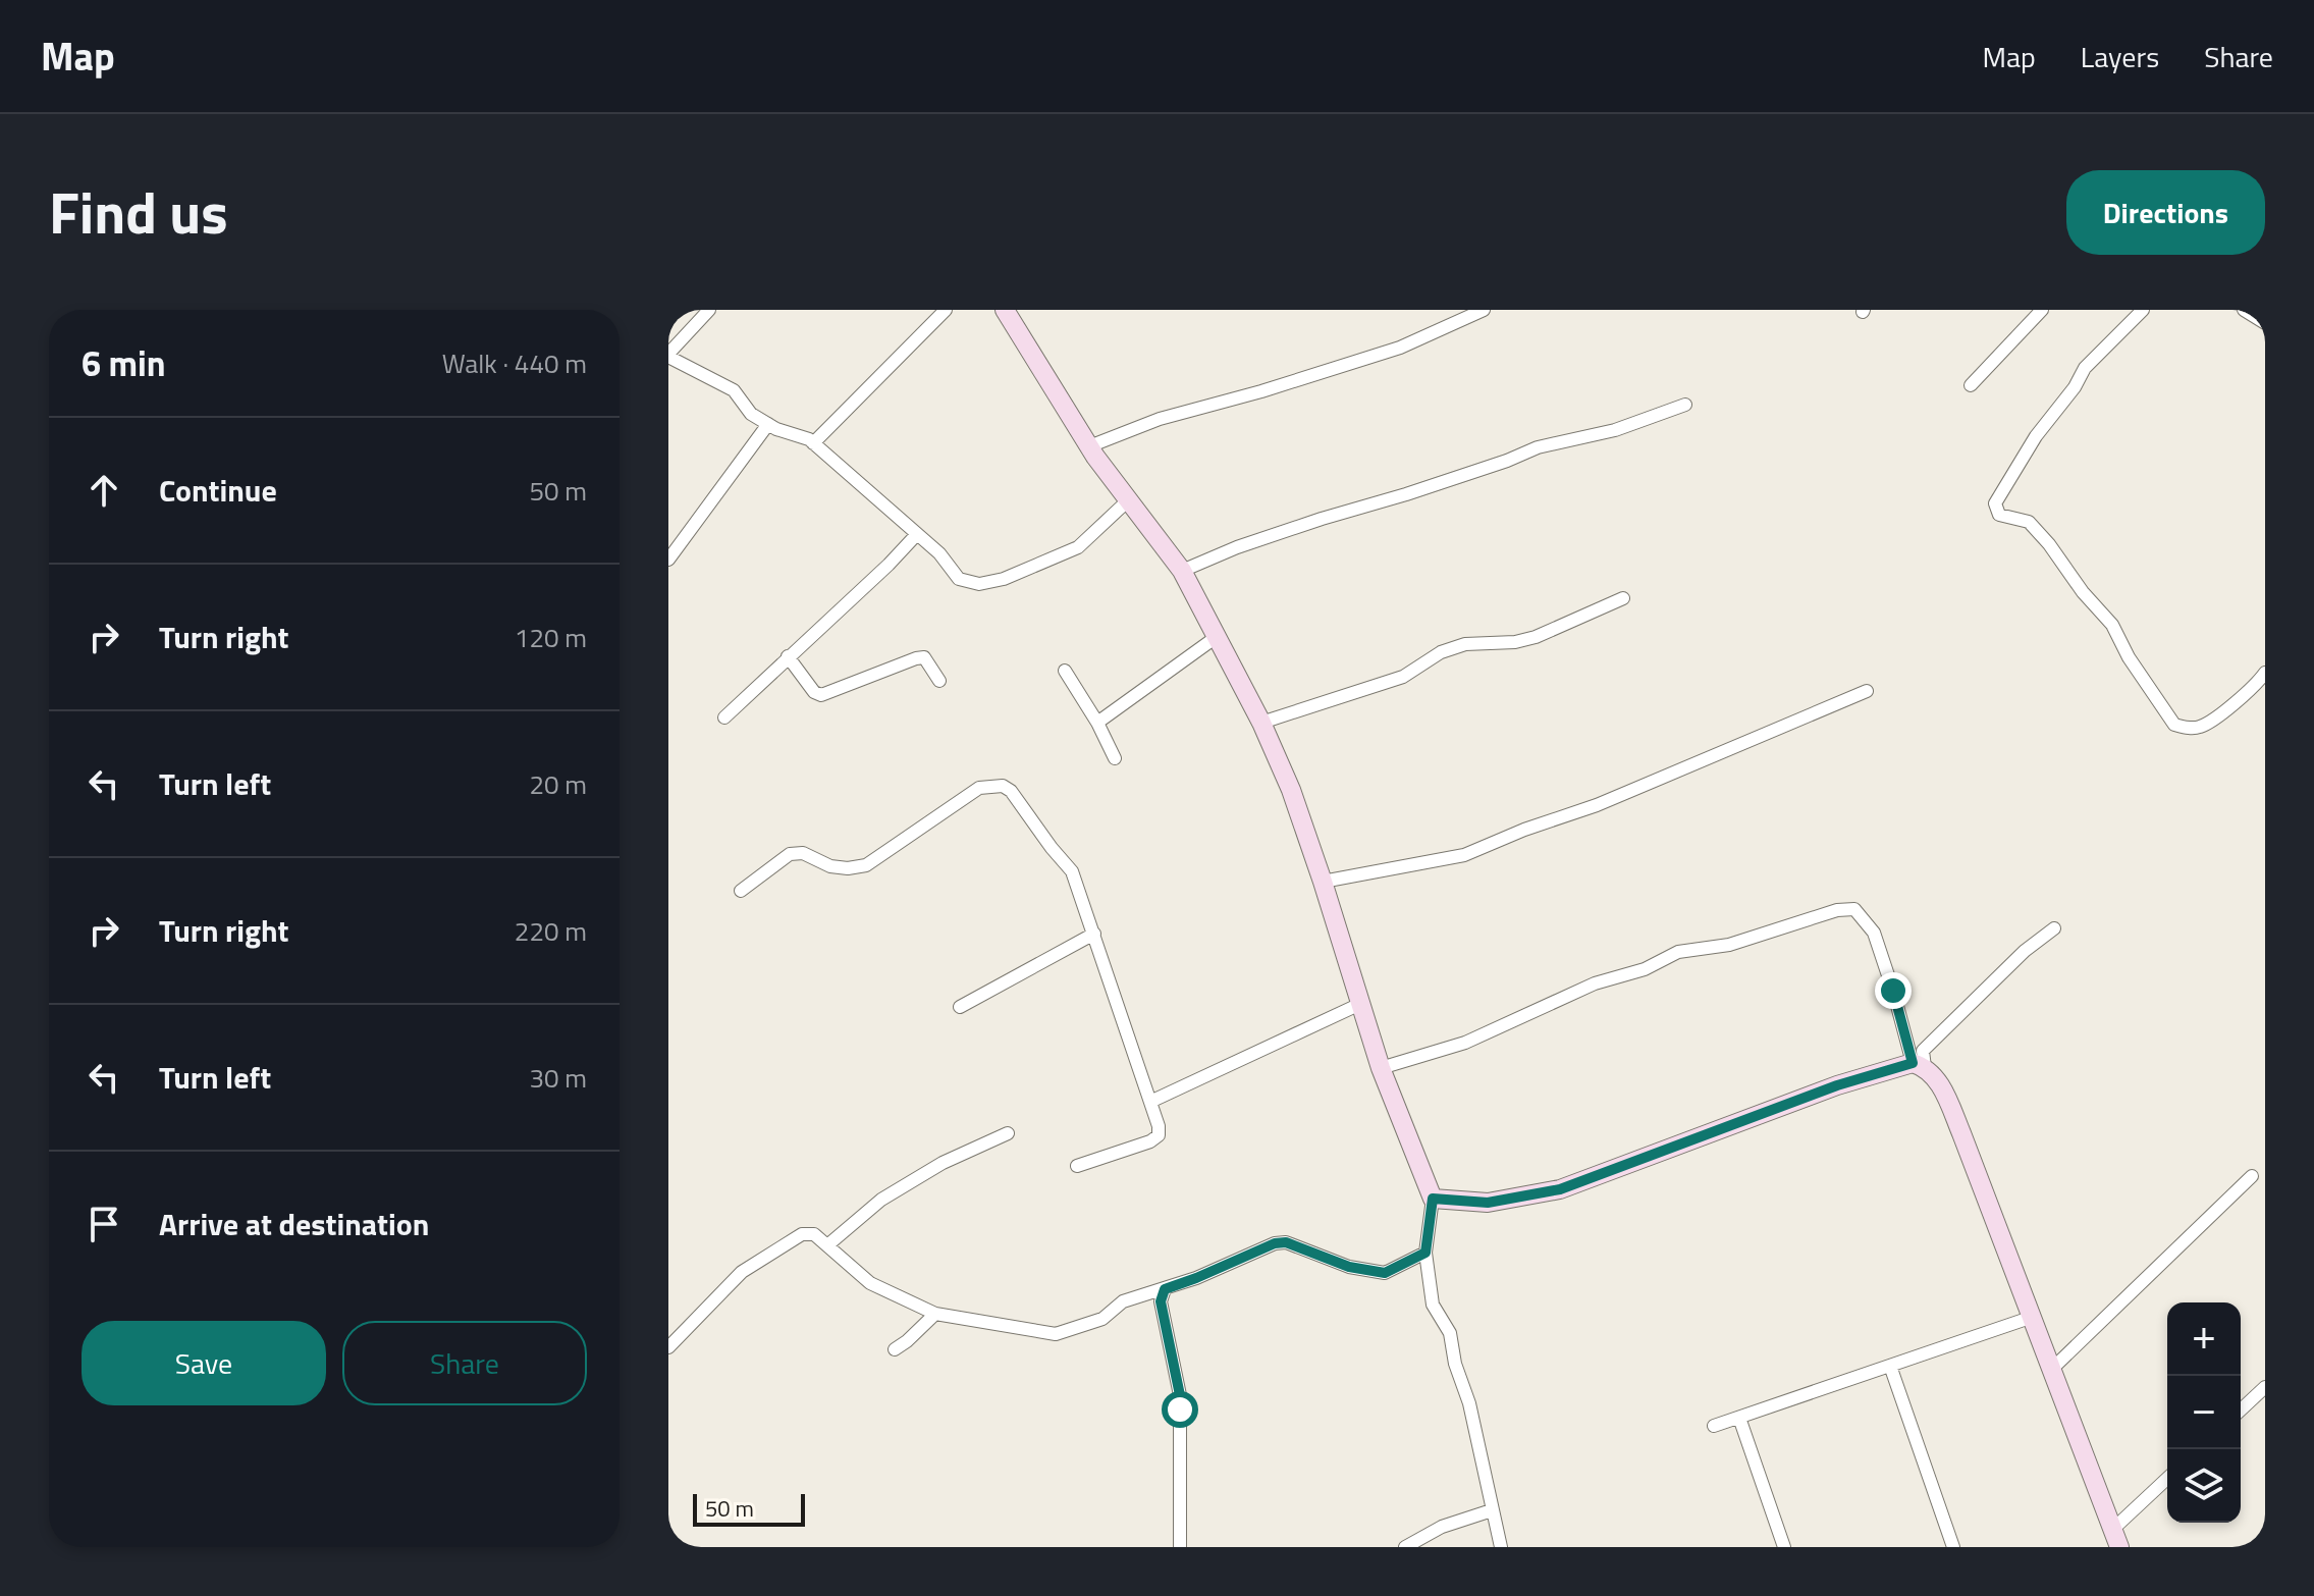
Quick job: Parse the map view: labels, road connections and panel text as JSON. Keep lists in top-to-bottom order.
{
  "scale_bar": "50 m",
  "page": {
    "header": "Map",
    "nav": ["Map", "Layers", "Share"],
    "title": "Find us",
    "buttons": [
      "Directions",
      ["Save", "Share"]
    ],
    "heading": ["6 min", "Walk · 440 m"],
    "list": [
      ["Continue", "50 m"],
      ["Turn right", "120 m"],
      ["Turn left", "20 m"],
      ["Turn right", "220 m"],
      ["Turn left", "30 m"],
      "Arrive at destination"
    ],
    "map_buttons": ["+", "−"],
    "scale": "50 m"
  }
}
